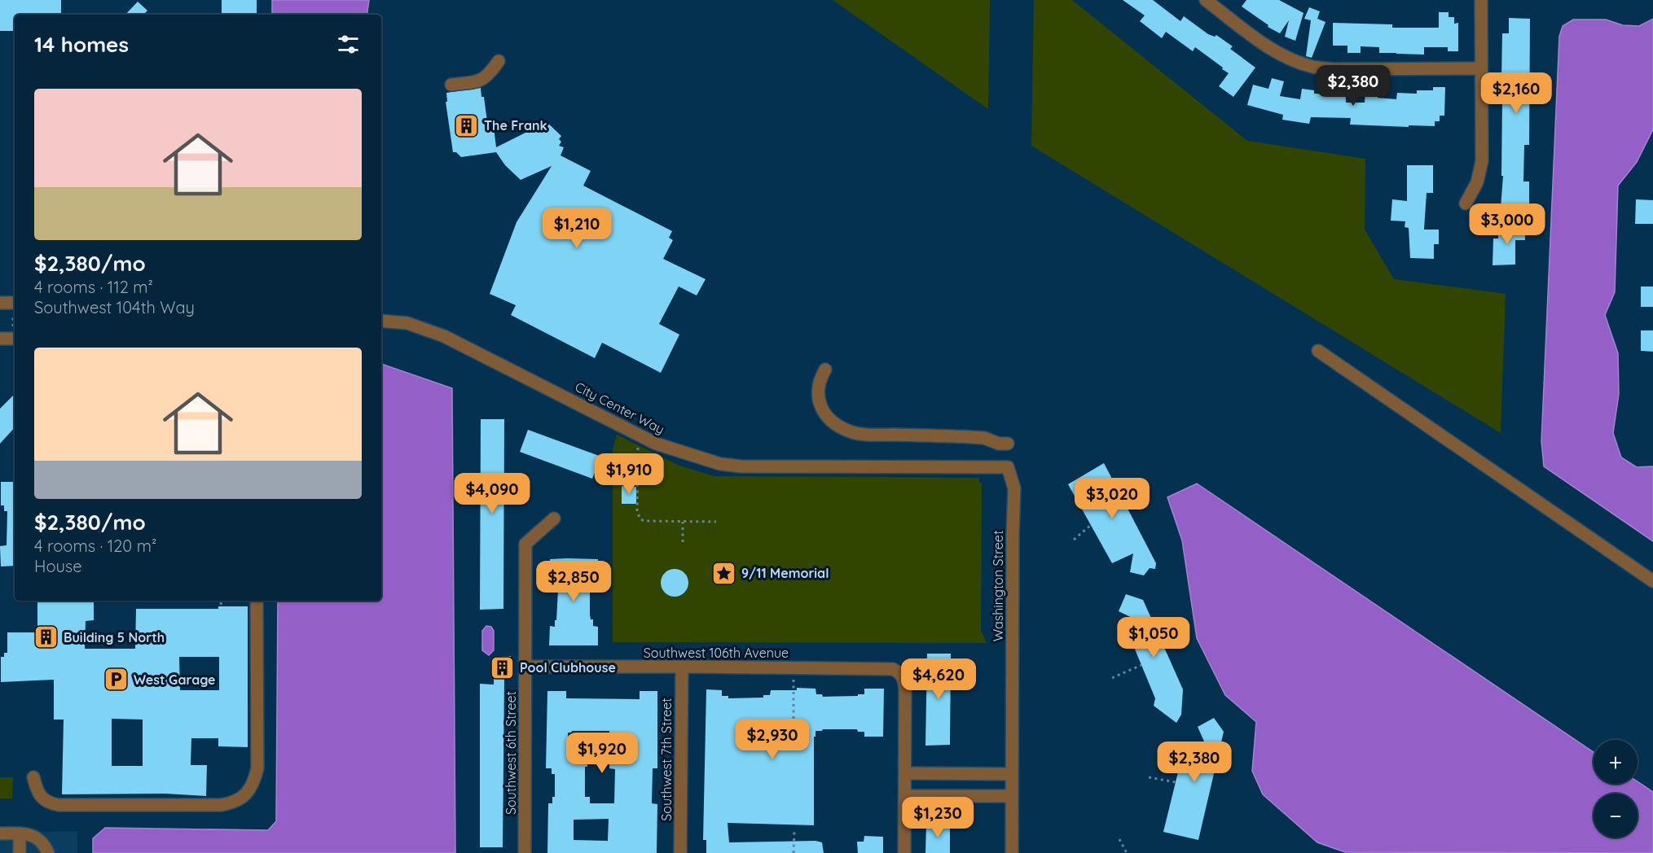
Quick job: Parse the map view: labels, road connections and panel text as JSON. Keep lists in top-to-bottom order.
{
  "streets": {
    "street": [
      "City Center Way",
      "Washington Street",
      "Southwest 106th Avenue",
      "Southwest 6th Street",
      "Southwest 7th Street"
    ]
  },
  "crossings": [
    ["City Center Way", "Washington Street"],
    ["Southwest 106th Avenue", "Southwest 6th Street"],
    ["Southwest 106th Avenue", "Southwest 7th Street"]
  ],
  "places": {
    "building": ["The Frank", "Building 5 North", "Pool Clubhouse"],
    "place": ["9/11 Memorial"],
    "parking": ["West Garage"]
  },
  "page": {
    "heading": "14 homes",
    "price": [
      "$2,380",
      "$2,160",
      "$3,000",
      "$1,210",
      "$1,910",
      "$4,090",
      "$3,020",
      "$2,850",
      "$1,050",
      "$4,620",
      "$2,930",
      "$1,920",
      "$2,380",
      "$1,230"
    ],
    "list": [
      {
        "name": "$2,380/mo",
        "note": "4 rooms · 112 m² · Southwest 104th Way"
      },
      {
        "name": "$2,380/mo",
        "note": "4 rooms · 120 m² · House"
      }
    ],
    "map_buttons": ["+", "−"]
  }
}
